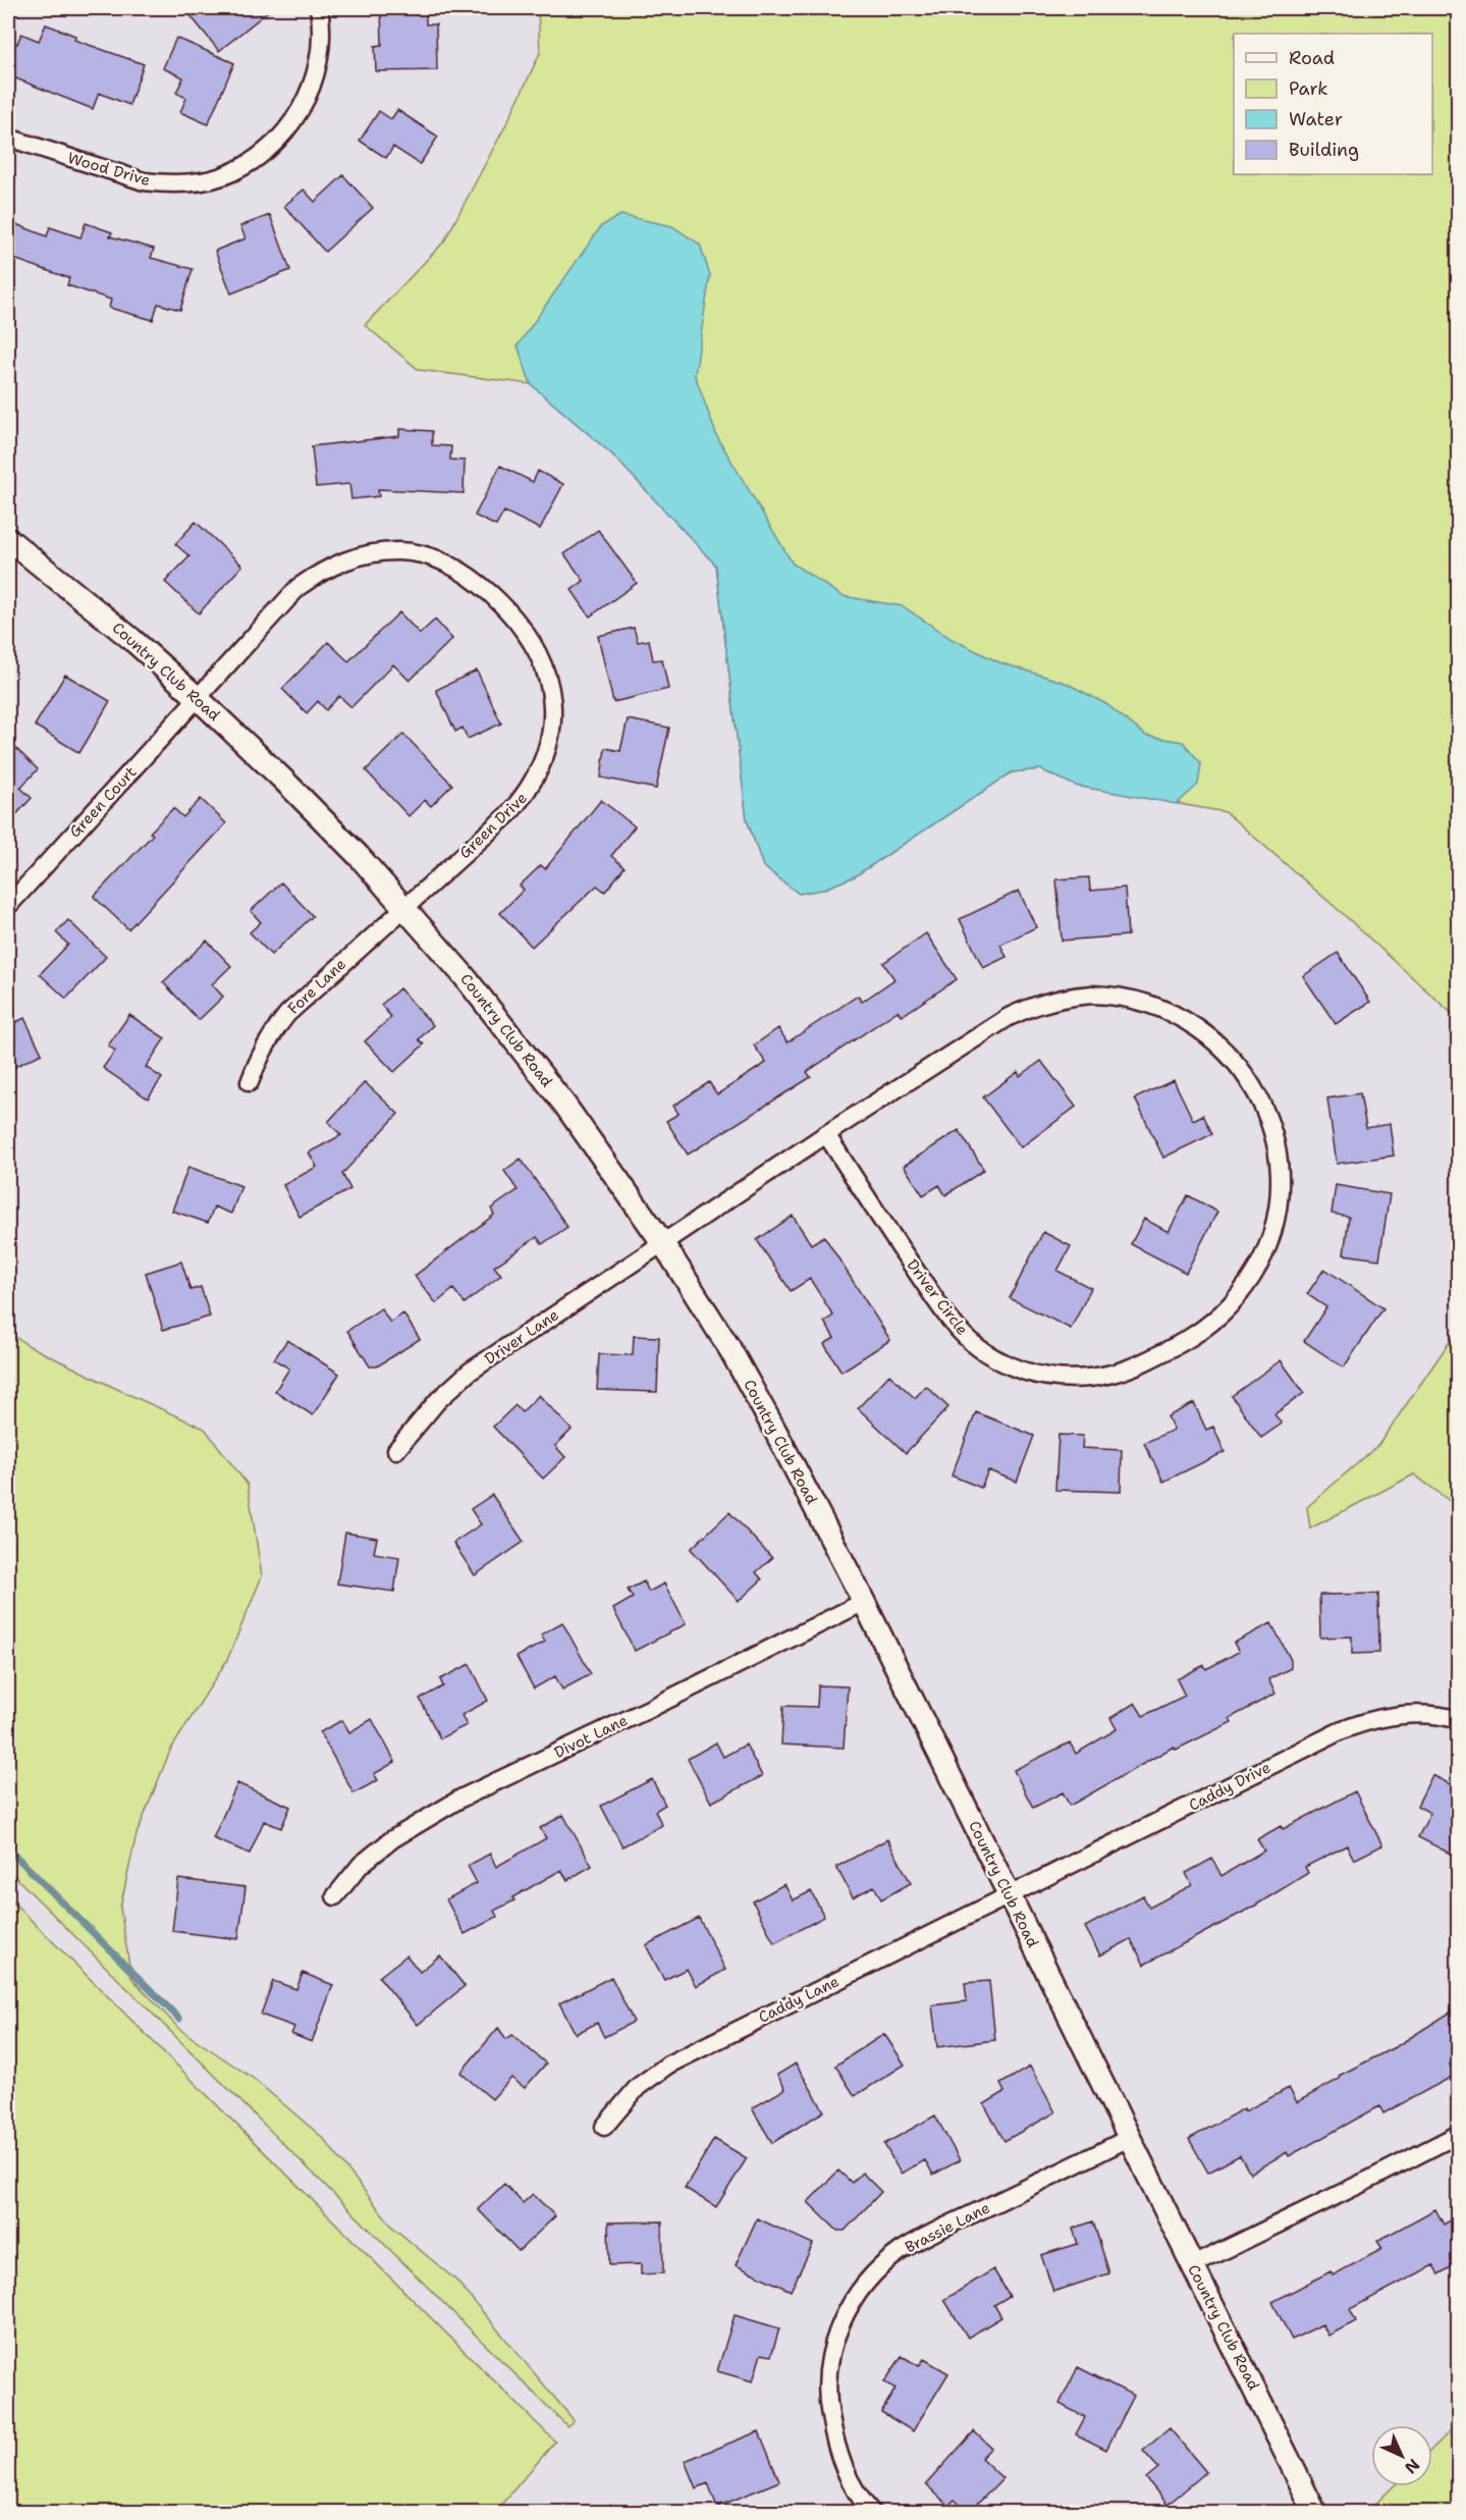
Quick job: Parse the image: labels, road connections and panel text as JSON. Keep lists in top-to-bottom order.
{
  "streets": {
    "street": [
      "Wood Drive",
      "Country Club Road",
      "Green Court",
      "Green Drive",
      "Fore Lane",
      "Driver Circle",
      "Driver Lane",
      "Divot Lane",
      "Caddy Drive",
      "Caddy Lane",
      "Brassie Lane"
    ]
  },
  "crossings": [
    ["Country Club Road", "Green Court"],
    ["Country Club Road", "Green Drive"],
    ["Country Club Road", "Fore Lane"],
    ["Country Club Road", "Driver Circle"],
    ["Country Club Road", "Driver Lane"],
    ["Country Club Road", "Divot Lane"],
    ["Country Club Road", "Caddy Drive"],
    ["Country Club Road", "Caddy Lane"],
    ["Country Club Road", "Brassie Lane"],
    ["Green Court", "Green Drive"],
    ["Green Drive", "Fore Lane"],
    ["Driver Circle", "Driver Lane"],
    ["Caddy Drive", "Caddy Lane"]
  ],
  "legend": [
    "Road",
    "Park",
    "Water",
    "Building"
  ],
  "north": "bottom right"
}
